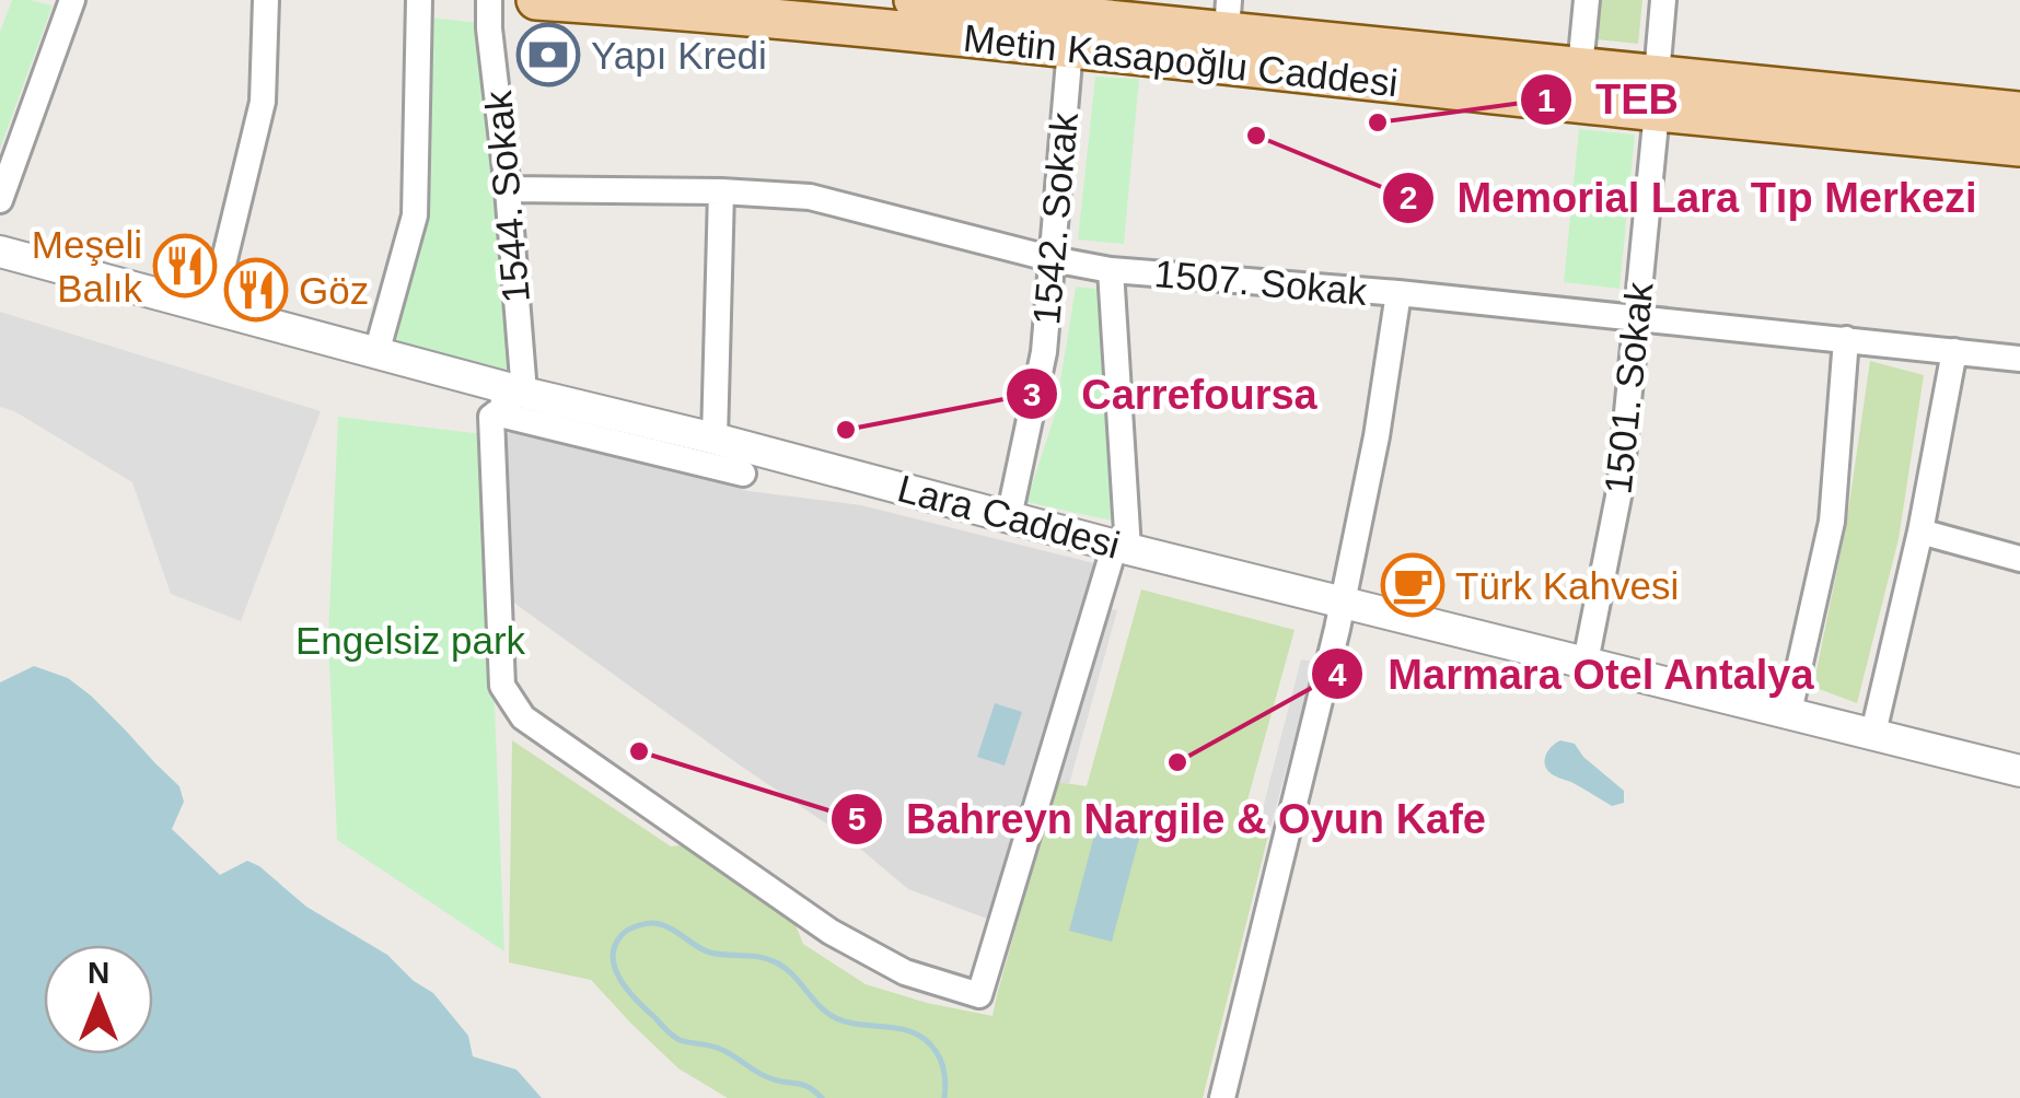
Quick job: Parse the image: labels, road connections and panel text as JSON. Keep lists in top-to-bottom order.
{
  "streets": {
    "main road": ["Metin Kasapoğlu Caddesi"],
    "street": [
      "1544. Sokak",
      "1542. Sokak",
      "1507. Sokak",
      "1501. Sokak",
      "Lara Caddesi"
    ]
  },
  "crossings": [
    ["Metin Kasapoğlu Caddesi", "1542. Sokak"],
    ["Metin Kasapoğlu Caddesi", "1501. Sokak"],
    ["1544. Sokak", "1507. Sokak"],
    ["1544. Sokak", "Lara Caddesi"],
    ["1542. Sokak", "1507. Sokak"],
    ["1542. Sokak", "Lara Caddesi"],
    ["1507. Sokak", "1501. Sokak"],
    ["1501. Sokak", "Lara Caddesi"]
  ],
  "parks": ["Engelsiz park"],
  "places": {
    "bank": ["Yapı Kredi"],
    "other": [
      "TEB",
      "Memorial Lara Tıp Merkezi",
      "Carrefoursa",
      "Bahreyn Nargile & Oyun Kafe",
      "Marmara Otel Antalya"
    ],
    "restaurant": ["Meşeli Balık", "Göz"],
    "cafe": ["Türk Kahvesi"]
  },
  "north": "top"
}
